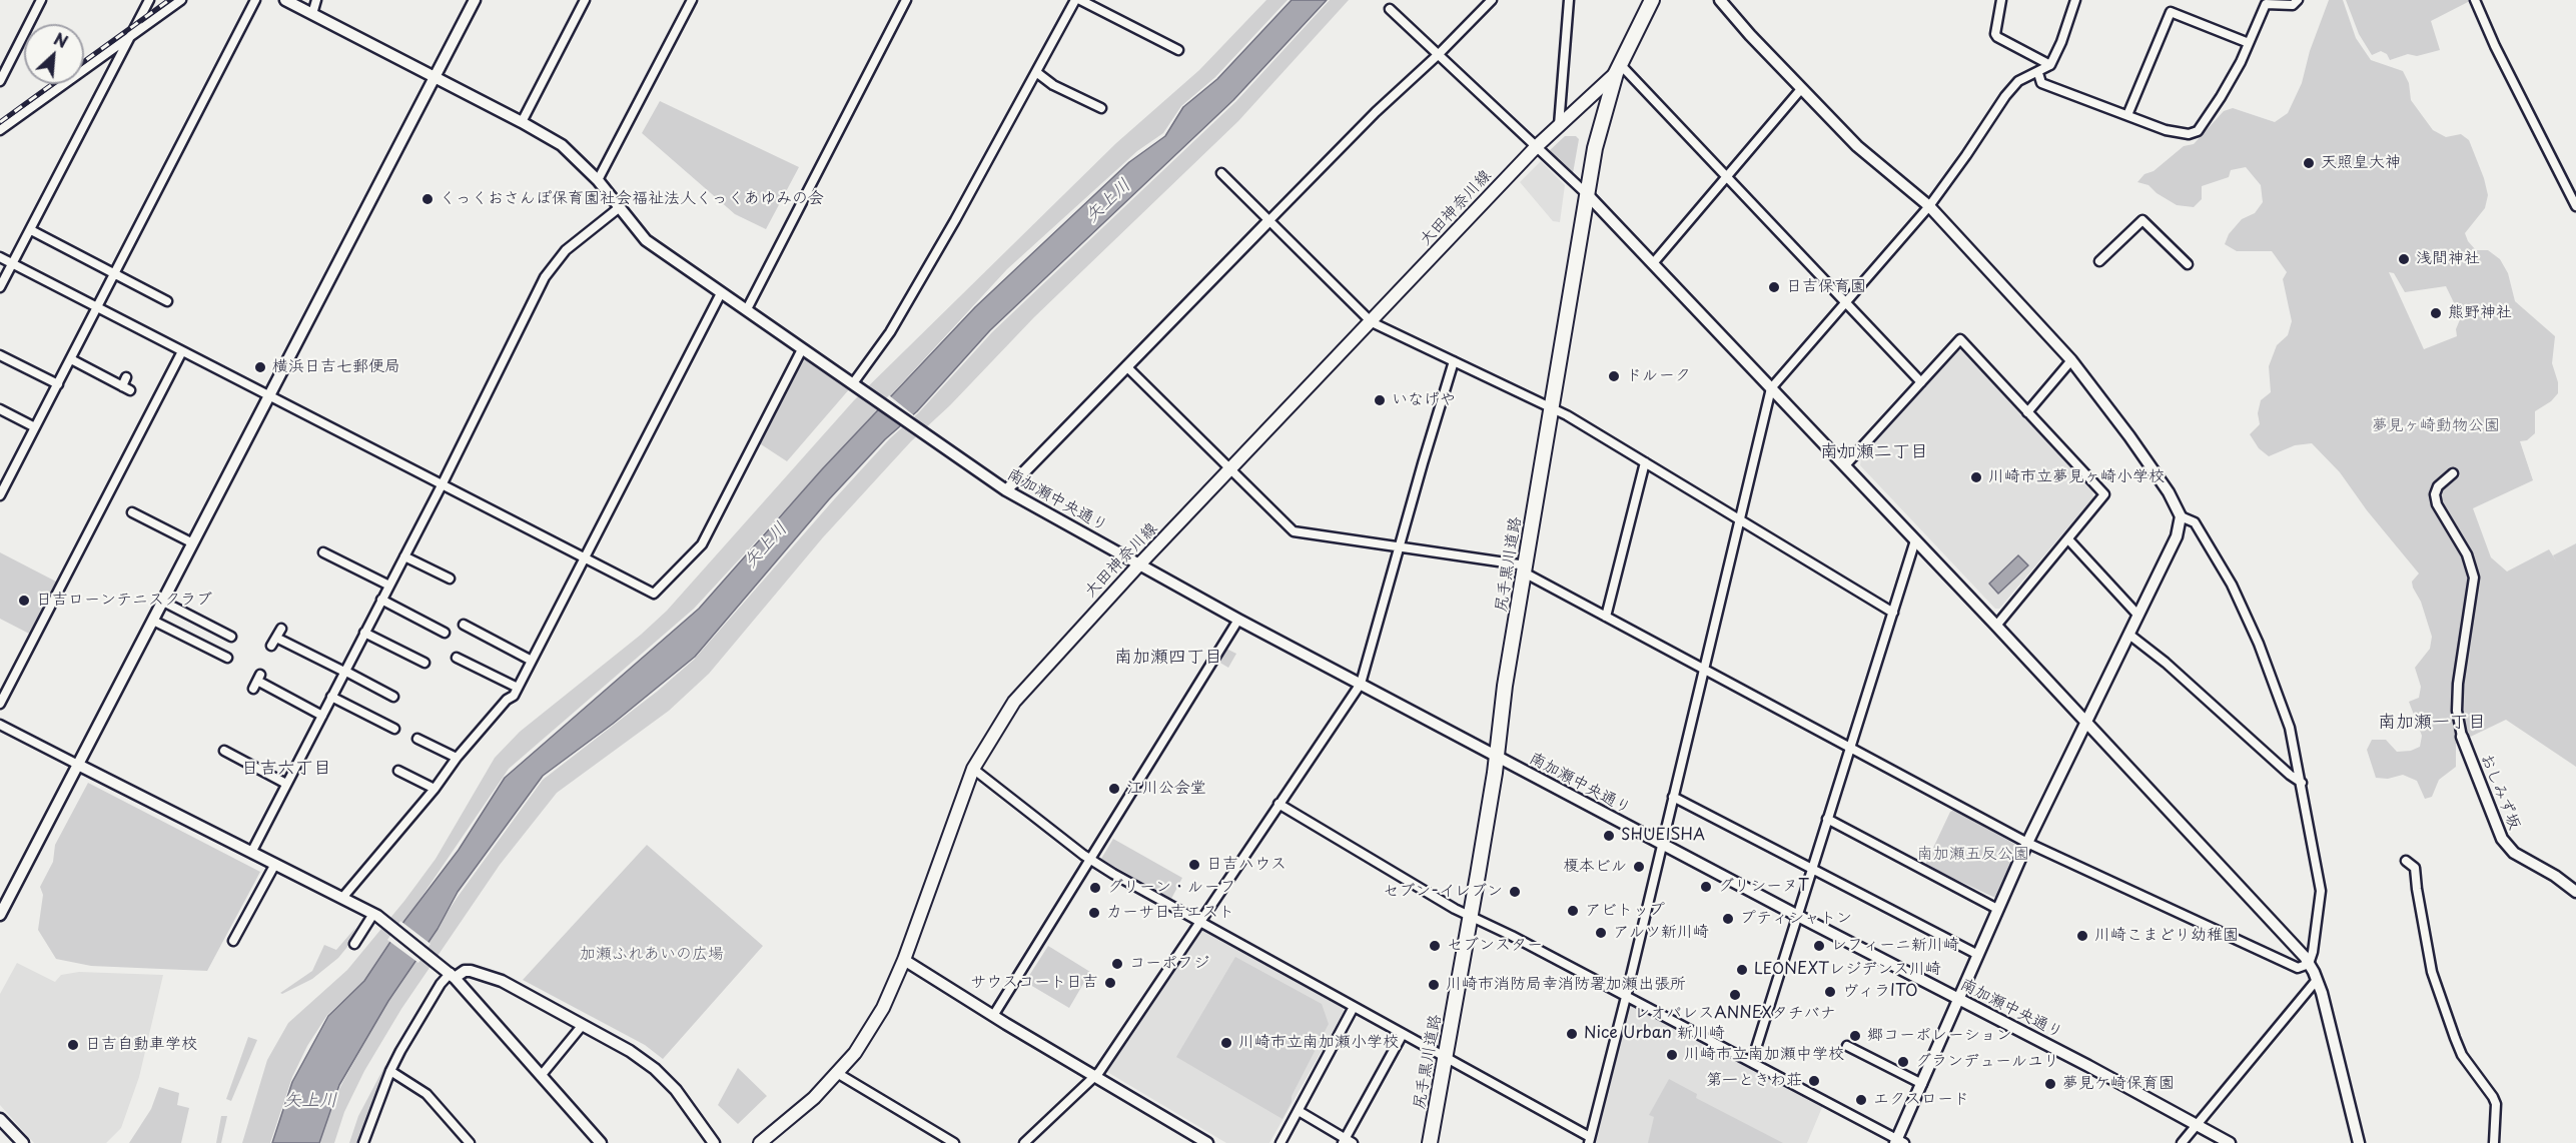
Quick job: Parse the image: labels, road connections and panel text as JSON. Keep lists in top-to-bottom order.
{
  "streets": {
    "main road": ["大田神奈川線", "尻手黒川道路"],
    "street": ["南加瀬中央通り", "おしみず坂"]
  },
  "crossings": [
    ["大田神奈川線", "南加瀬中央通り"],
    ["大田神奈川線", "尻手黒川道路"],
    ["南加瀬中央通り", "尻手黒川道路"]
  ],
  "districts": [
    "南加瀬二丁目",
    "南加瀬四丁目",
    "南加瀬一丁目",
    "日吉六丁目"
  ],
  "water": ["矢上川"],
  "parks": ["夢見ヶ崎動物公園", "南加瀬五反公園", "加瀬ふれあいの広場"],
  "places": [
    "天照皇大神",
    "くっくおさんぽ保育園社会福祉法人くっくあゆみの会",
    "浅間神社",
    "日吉保育園",
    "熊野神社",
    "横浜日吉七郵便局",
    "ドルーク",
    "いなげや",
    "川崎市立夢見ヶ崎小学校",
    "日吉ローンテニスクラブ",
    "江川公会堂",
    "SHUEISHA",
    "日吉ハウス",
    "榎本ビル",
    "グリシーヌT",
    "グリーン・ルーフ",
    "セブン-イレブン",
    "アビトップ",
    "カーサ日吉エスト",
    "プティシャトン",
    "アルツ新川崎",
    "川崎こまどり幼稚園",
    "セブンスター",
    "レフィーニ新川崎",
    "コーポフジ",
    "LEONEXTレジデンス川崎",
    "サウスコート日吉",
    "川崎市消防局幸消防署加瀬出張所",
    "ヴィラITO",
    "レオパレスANNEXタチバナ",
    "Nice Urban 新川崎",
    "郷コーポレーション",
    "川崎市立南加瀬小学校",
    "日吉自動車学校",
    "川崎市立南加瀬中学校",
    "グランデュールユリ",
    "第一ときわ荘",
    "夢見ケ崎保育園",
    "エクスロード"
  ],
  "north": "top right"
}
